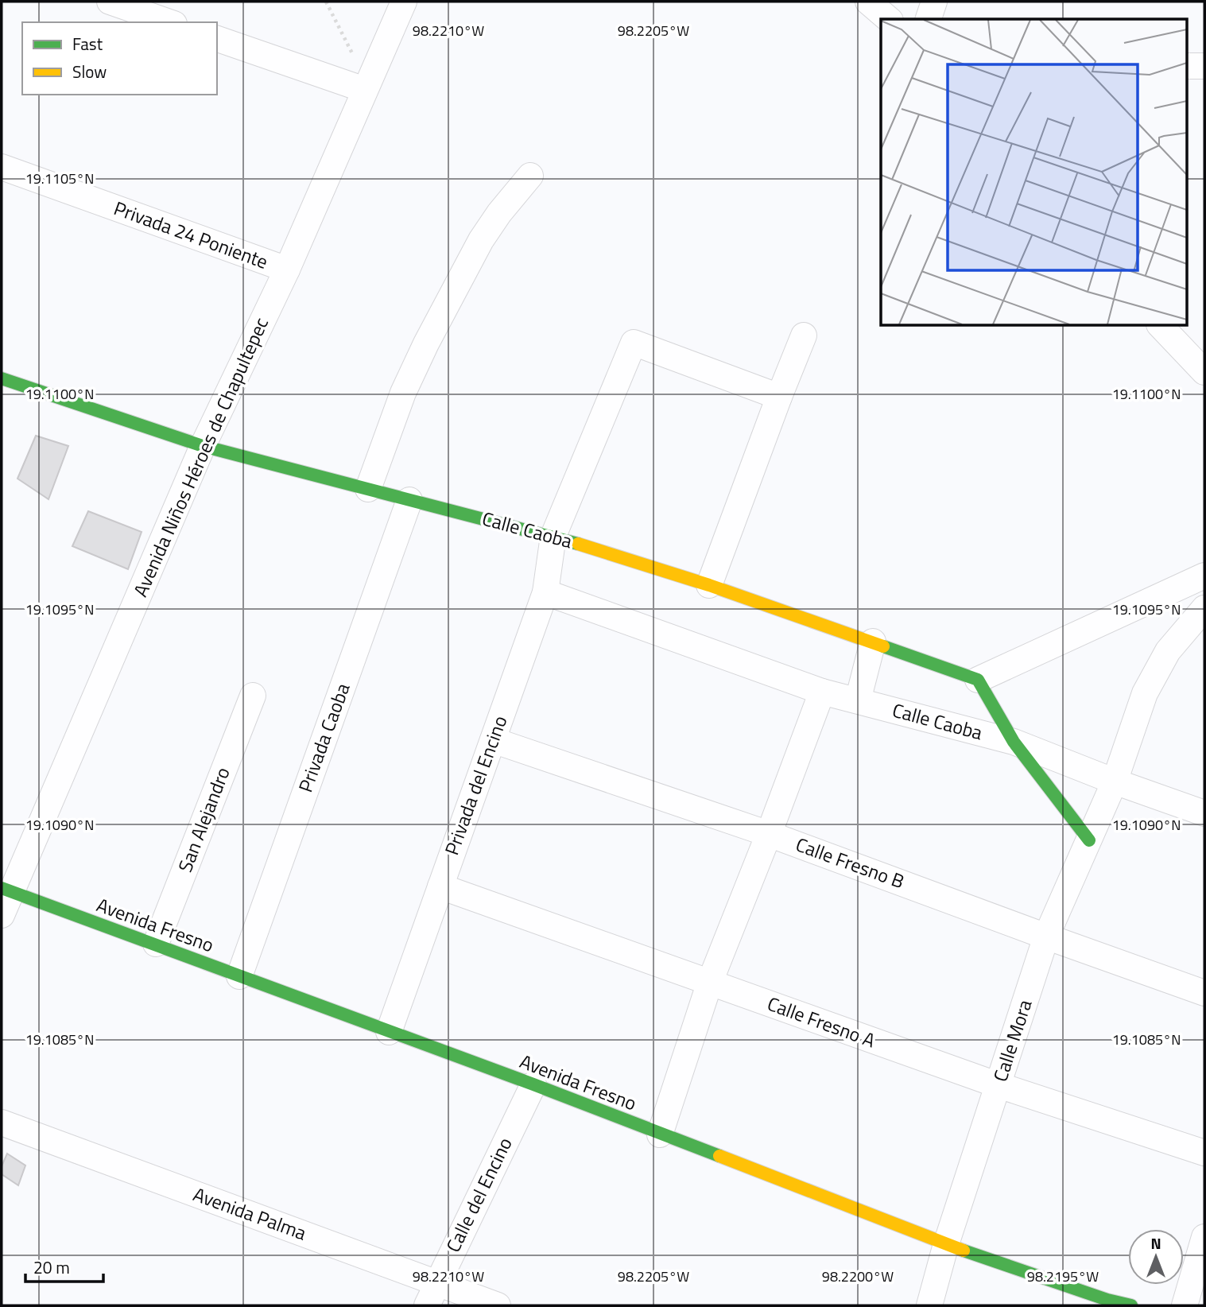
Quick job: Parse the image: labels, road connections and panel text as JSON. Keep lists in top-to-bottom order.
{
  "streets": {
    "street": [
      "Privada 24 Poniente",
      "Avenida Niños Héroes de Chapultepec",
      "Calle Caoba",
      "Privada Caoba",
      "Privada del Encino",
      "San Alejandro",
      "Calle Fresno B",
      "Avenida Fresno",
      "Calle Fresno A",
      "Calle Mora",
      "Calle del Encino",
      "Avenida Palma"
    ]
  },
  "crossings": [
    ["Privada 24 Poniente", "Avenida Niños Héroes de Chapultepec"],
    ["Avenida Niños Héroes de Chapultepec", "Calle Caoba"],
    ["Avenida Niños Héroes de Chapultepec", "Avenida Fresno"],
    ["Calle Caoba", "Privada Caoba"],
    ["Calle Caoba", "Privada del Encino"],
    ["Calle Caoba", "Calle Mora"],
    ["Privada Caoba", "Avenida Fresno"],
    ["Privada del Encino", "Calle Fresno B"],
    ["Privada del Encino", "Avenida Fresno"],
    ["Privada del Encino", "Calle Fresno A"],
    ["San Alejandro", "Avenida Fresno"],
    ["Calle Fresno B", "Calle Mora"],
    ["Avenida Fresno", "Calle Mora"],
    ["Avenida Fresno", "Calle del Encino"],
    ["Calle Fresno A", "Calle Mora"],
    ["Calle del Encino", "Avenida Palma"]
  ],
  "legend": ["Fast", "Slow"],
  "scale_bar": "20 m",
  "north": "top",
  "coordinates": [
    "98.2210°W",
    "98.2205°W",
    "19.1105°N",
    "19.1100°N",
    "19.1095°N",
    "19.1090°N",
    "19.1085°N",
    "98.2200°W",
    "98.2195°W"
  ]
}
